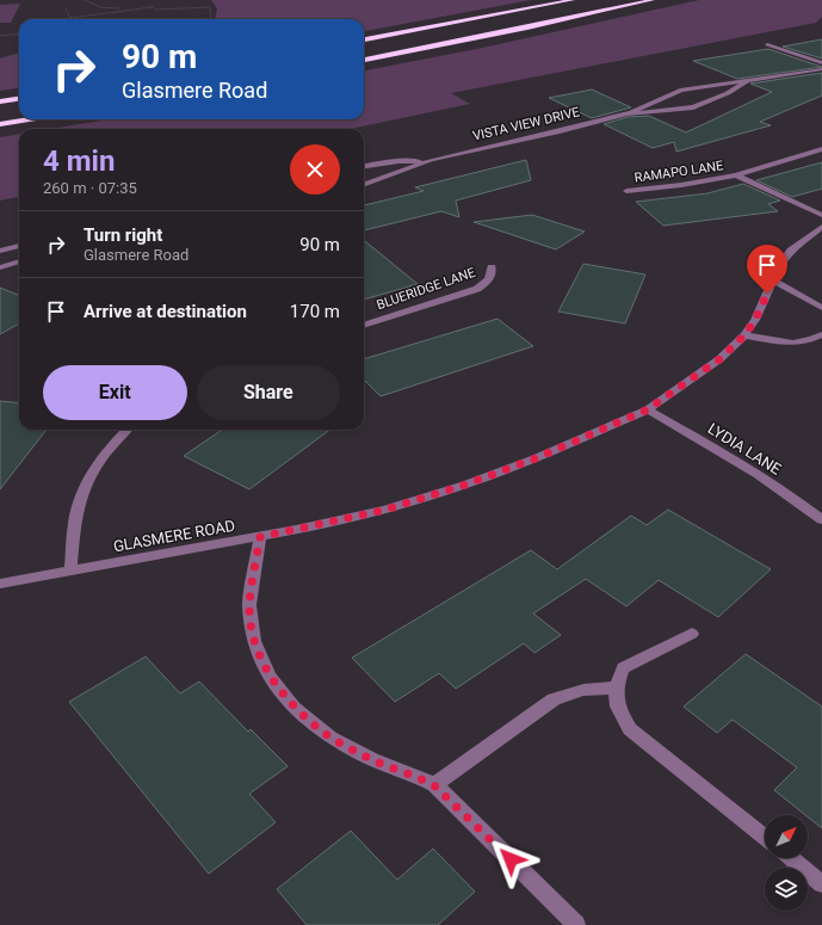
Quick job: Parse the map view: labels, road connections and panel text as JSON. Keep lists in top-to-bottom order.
{
  "streets": {
    "street": [
      "VISTA VIEW DRIVE",
      "RAMAPO LANE",
      "BLUERIDGE LANE",
      "LYDIA LANE",
      "GLASMERE ROAD"
    ]
  },
  "crossings": [
    ["LYDIA LANE", "GLASMERE ROAD"]
  ],
  "north": "top right",
  "page": {
    "turn": ["90 m", "Glasmere Road"],
    "heading": ["4 min", "260 m · 07:35"],
    "list": [
      {
        "name": "Turn right",
        "note": "Glasmere Road",
        "value": "90 m"
      },
      {
        "name": "Arrive at destination",
        "value": "170 m"
      }
    ],
    "buttons": ["Exit", "Share"]
  }
}
